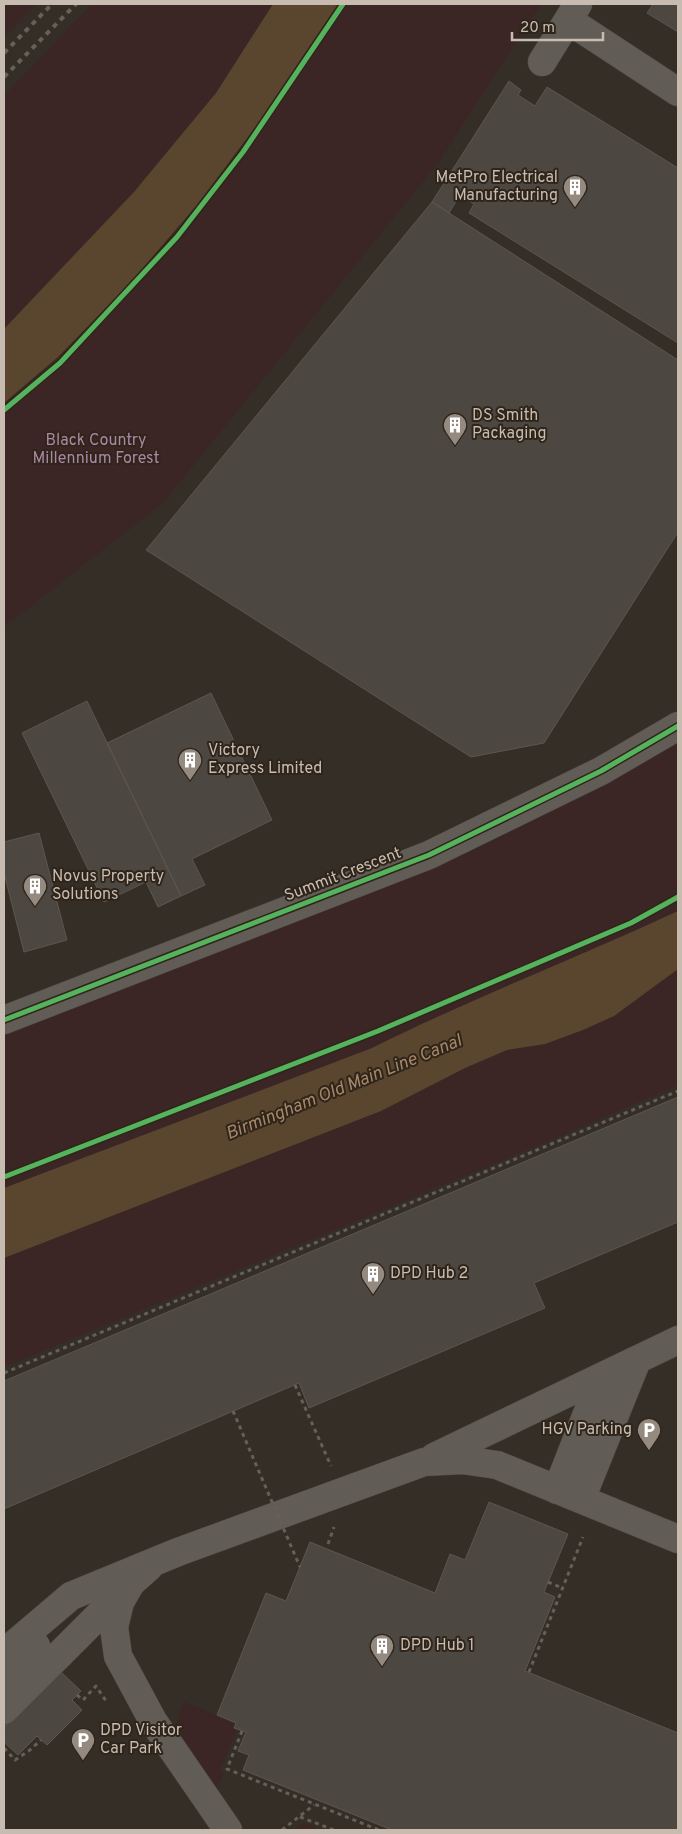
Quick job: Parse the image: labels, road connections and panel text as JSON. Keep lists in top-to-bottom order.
{
  "streets": {
    "street": ["Summit Crescent"]
  },
  "water": ["Birmingham Old Main Line Canal"],
  "parks": ["Black Country Millennium Forest"],
  "places": {
    "building": [
      "MetPro Electrical Manufacturing",
      "DS Smith Packaging",
      "Victory Express Limited",
      "Novus Property Solutions",
      "DPD Hub 2",
      "DPD Hub 1"
    ],
    "parking": ["HGV Parking", "DPD Visitor Car Park"]
  },
  "scale_bar": "20 m"
}
